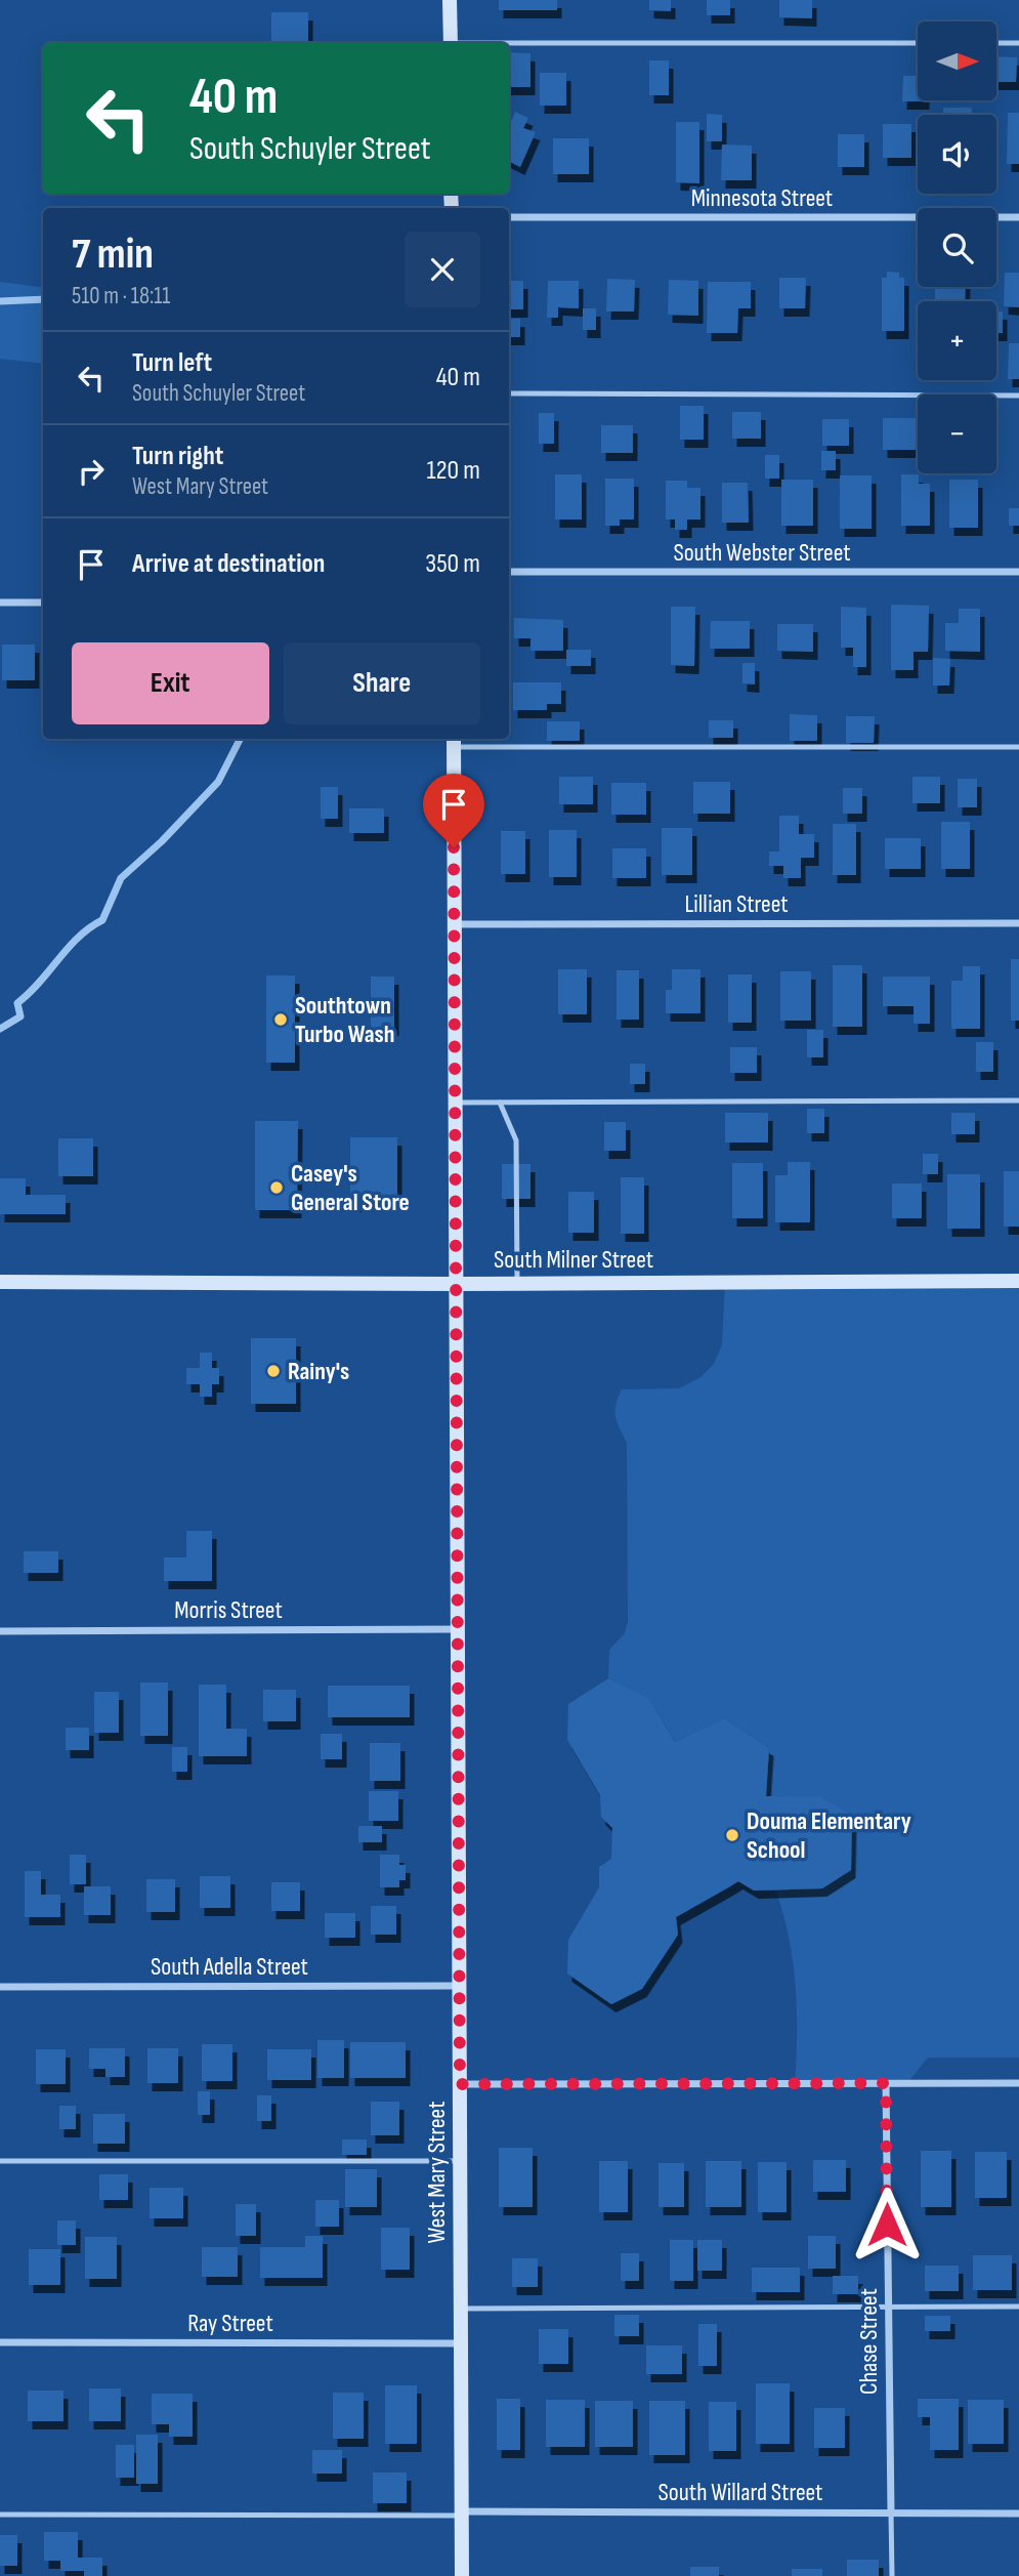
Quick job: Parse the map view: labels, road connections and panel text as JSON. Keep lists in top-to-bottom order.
{
  "streets": {
    "main road": ["South Milner Street", "West Mary Street"],
    "street": [
      "Minnesota Street",
      "South Webster Street",
      "Lillian Street",
      "Morris Street",
      "South Adella Street",
      "Ray Street",
      "Chase Street",
      "South Willard Street"
    ]
  },
  "crossings": [
    ["Lillian Street", "West Mary Street"],
    ["South Milner Street", "West Mary Street"],
    ["Morris Street", "West Mary Street"],
    ["South Adella Street", "West Mary Street"],
    ["West Mary Street", "Ray Street"],
    ["West Mary Street", "South Willard Street"],
    ["Chase Street", "South Willard Street"]
  ],
  "places": [
    "Southtown Turbo Wash",
    "Casey's General Store",
    "Rainy's",
    "Douma Elementary School"
  ],
  "north": "right",
  "page": {
    "map_buttons": ["+", "−"],
    "turn": ["40 m", "South Schuyler Street"],
    "heading": ["7 min", "510 m · 18:11"],
    "list": [
      {
        "name": "Turn left",
        "note": "South Schuyler Street",
        "value": "40 m"
      },
      {
        "name": "Turn right",
        "note": "West Mary Street",
        "value": "120 m"
      },
      {
        "name": "Arrive at destination",
        "value": "350 m"
      }
    ],
    "buttons": ["Exit", "Share"]
  }
}
